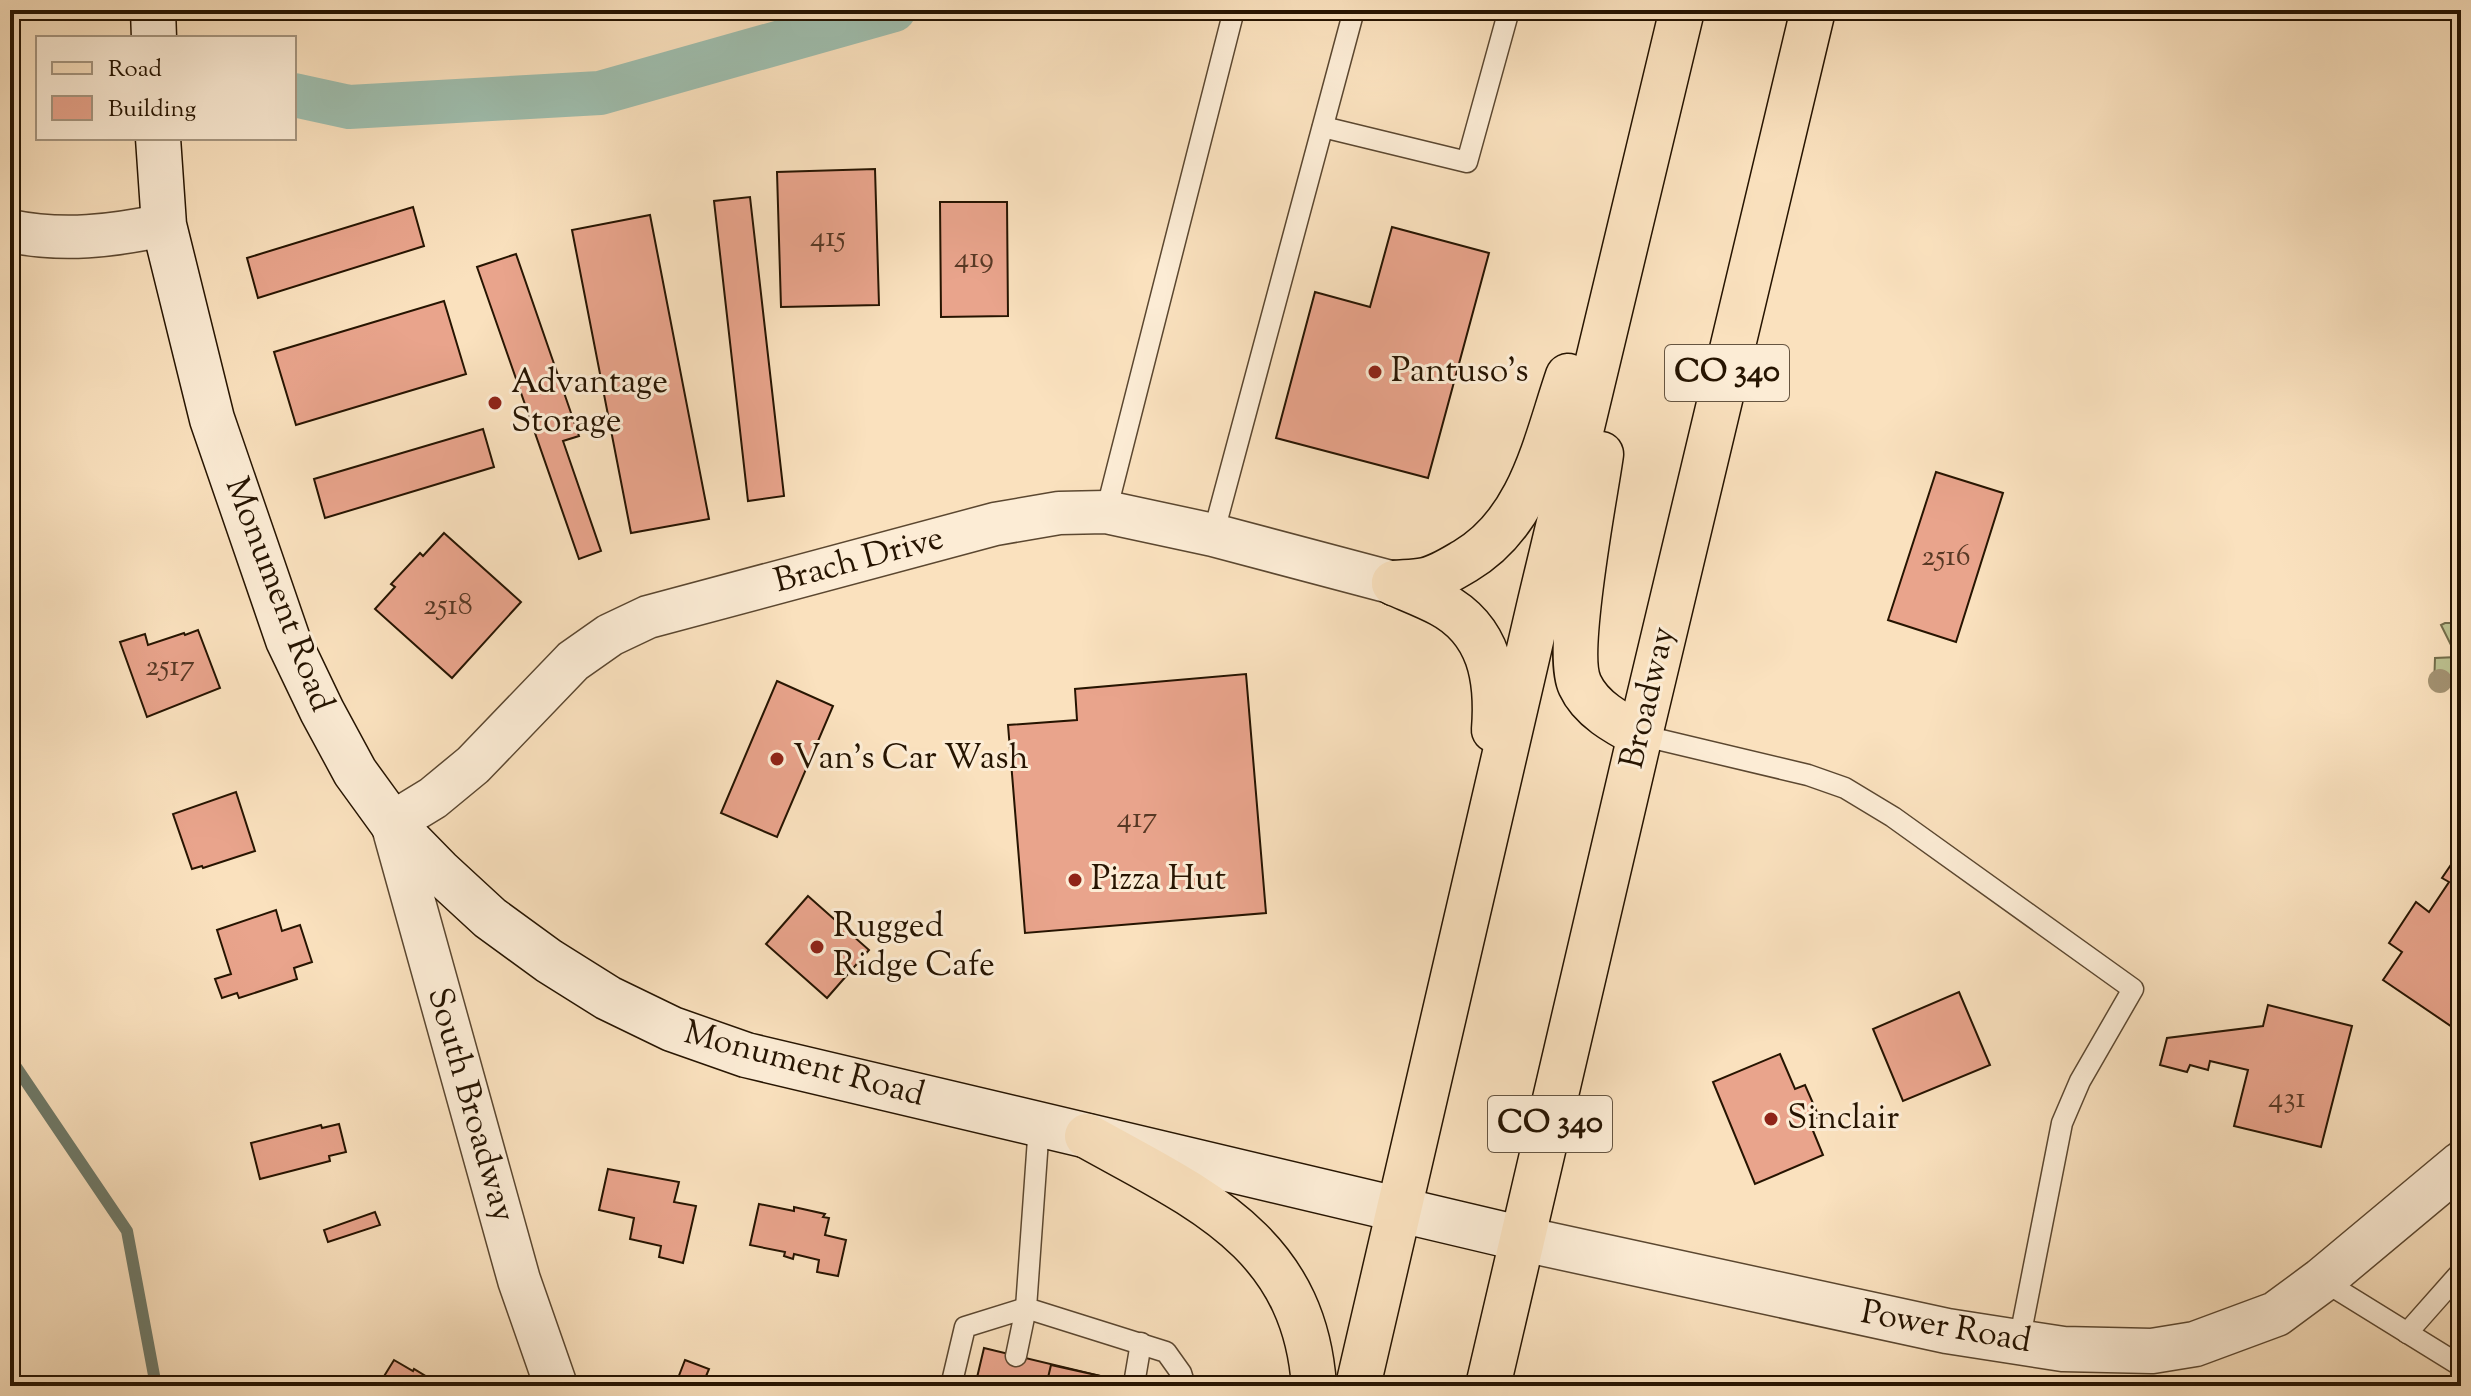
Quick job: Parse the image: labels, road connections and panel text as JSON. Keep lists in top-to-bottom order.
{
  "streets": {
    "main road": [
      "CO 340",
      "Monument Road",
      "Broadway",
      "Power Road"
    ],
    "street": ["Brach Drive", "South Broadway"]
  },
  "crossings": [
    ["Brach Drive", "Monument Road"],
    ["Brach Drive", "South Broadway"],
    ["Monument Road", "Broadway"],
    ["Monument Road", "South Broadway"],
    ["Monument Road", "Power Road"],
    ["Broadway", "Power Road"]
  ],
  "places": [
    "Pantuso's",
    "Advantage Storage",
    "Van's Car Wash",
    "Pizza Hut",
    "Rugged Ridge Cafe",
    "Sinclair"
  ],
  "house_numbers": [
    "415",
    "419",
    "2516",
    "2518",
    "2517",
    "417",
    "431"
  ],
  "legend": ["Road", "Building"]
}
